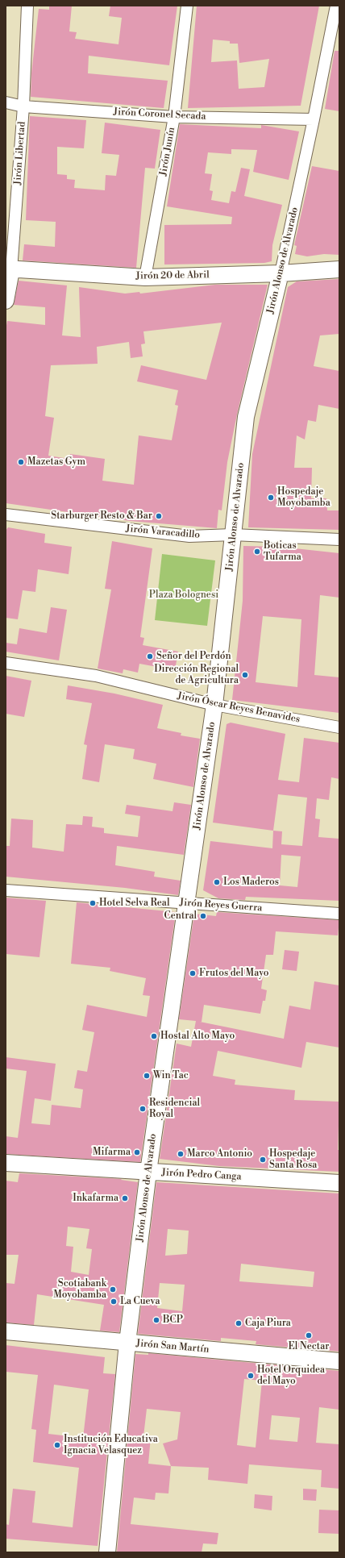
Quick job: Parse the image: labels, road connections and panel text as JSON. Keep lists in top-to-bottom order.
{
  "streets": {
    "main road": [
      "Jirón Libertad",
      "Jirón Alonso de Alvarado",
      "Jirón 20 de Abril",
      "Jirón Pedro Canga",
      "Jirón San Martín"
    ],
    "street": [
      "Jirón Coronel Secada",
      "Jirón Junín",
      "Jirón Varacadillo",
      "Jirón Óscar Reyes Benavides",
      "Jirón Reyes Guerra"
    ]
  },
  "crossings": [
    ["Jirón Coronel Secada", "Jirón Junín"],
    ["Jirón Coronel Secada", "Jirón Libertad"],
    ["Jirón Coronel Secada", "Jirón Alonso de Alvarado"],
    ["Jirón Junín", "Jirón 20 de Abril"],
    ["Jirón Libertad", "Jirón 20 de Abril"],
    ["Jirón Alonso de Alvarado", "Jirón 20 de Abril"],
    ["Jirón Alonso de Alvarado", "Jirón Varacadillo"],
    ["Jirón Alonso de Alvarado", "Jirón Óscar Reyes Benavides"],
    ["Jirón Alonso de Alvarado", "Jirón Reyes Guerra"],
    ["Jirón Alonso de Alvarado", "Jirón Pedro Canga"],
    ["Jirón Alonso de Alvarado", "Jirón San Martín"]
  ],
  "parks": ["Plaza Bolognesi"],
  "places": [
    "Mazetas Gym",
    "Hospedaje Moyobamba",
    "Starburger Resto & Bar",
    "Boticas Tufarma",
    "Señor del Perdón",
    "Dirección Regional de Agricultura",
    "Los Maderos",
    "Hotel Selva Real",
    "Central",
    "Frutos del Mayo",
    "Hostal Alto Mayo",
    "Win Tac",
    "Residencial Royal",
    "Mifarma",
    "Marco Antonio",
    "Hospedaje Santa Rosa",
    "Inkafarma",
    "Scotiabank Moyobamba",
    "La Cueva",
    "BCP",
    "Caja Piura",
    "El Nectar",
    "Hotel Orquidea del Mayo",
    "Institución Educativa Ignacia Velasquez"
  ]
}
